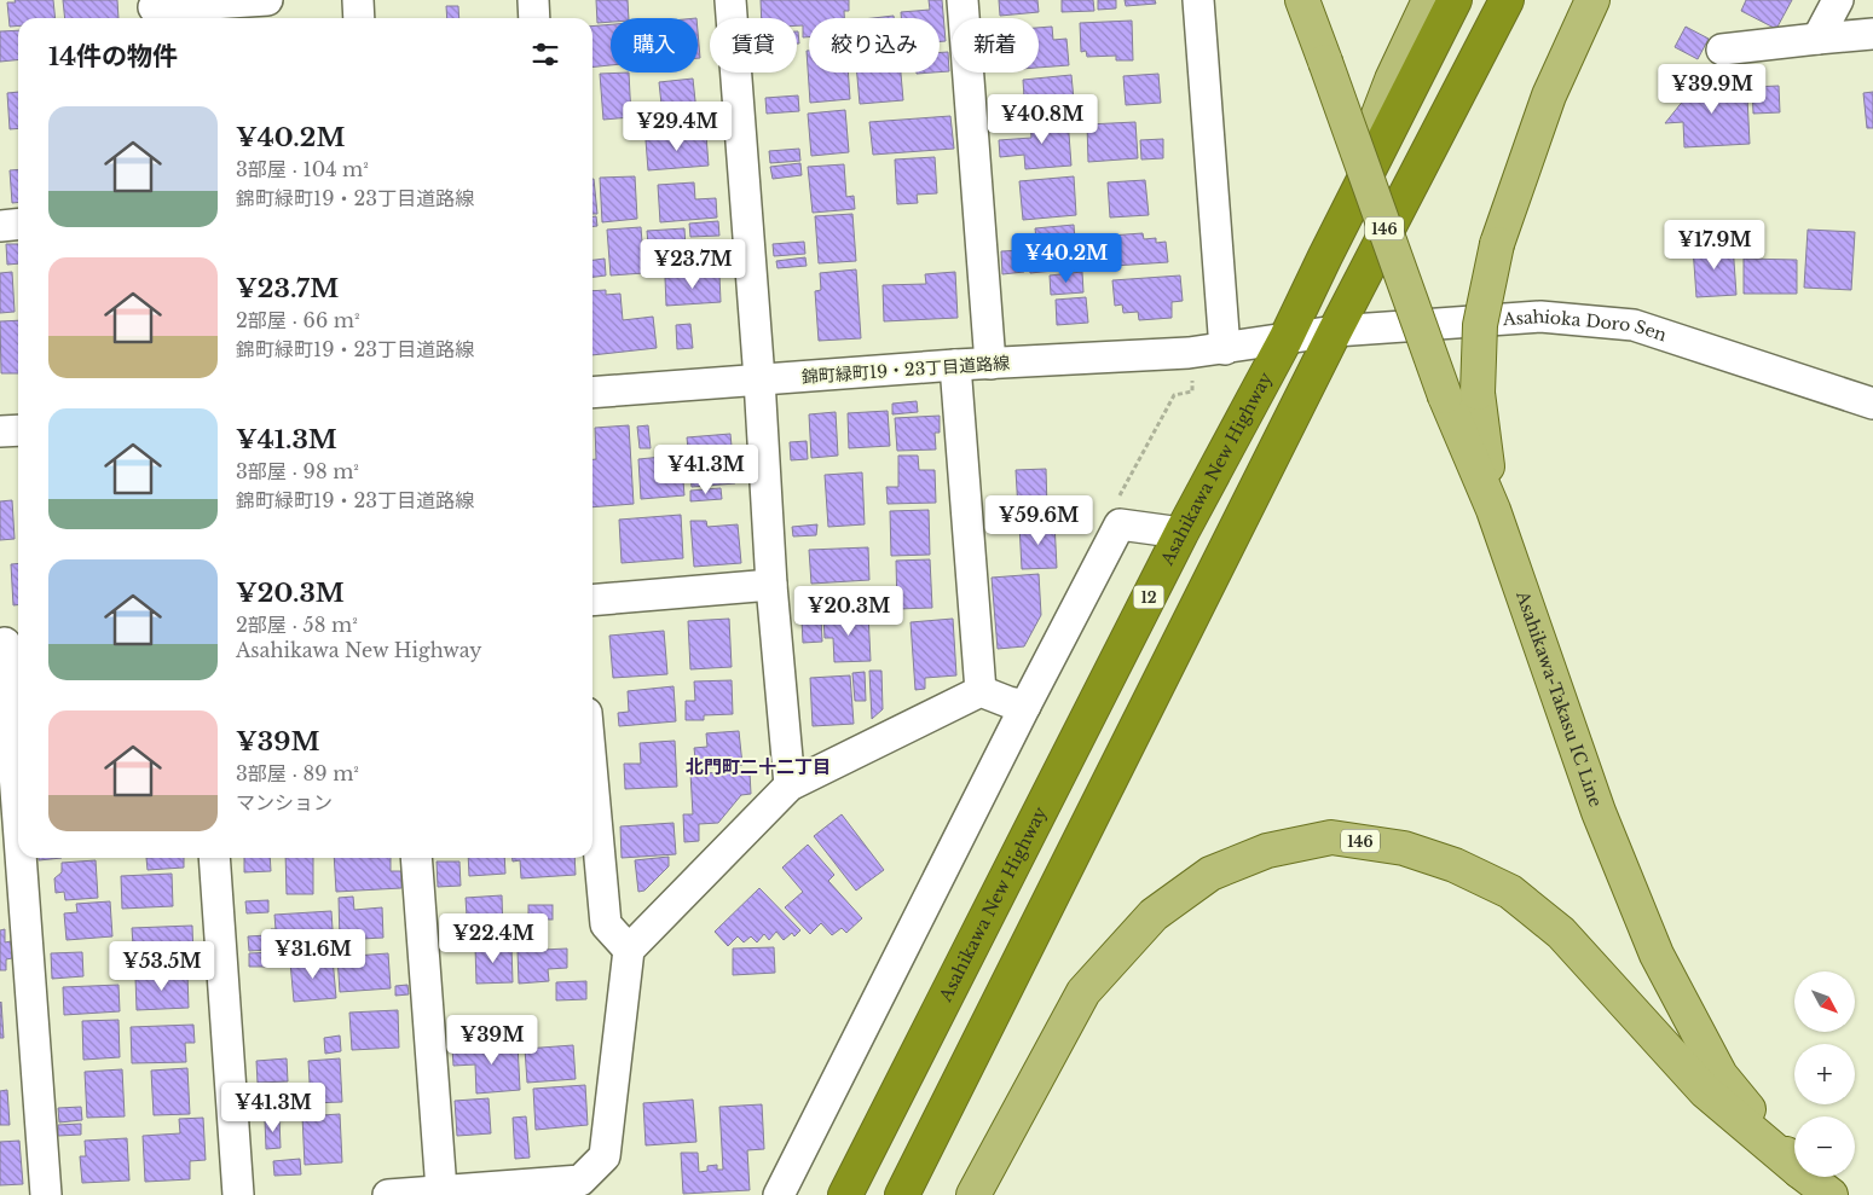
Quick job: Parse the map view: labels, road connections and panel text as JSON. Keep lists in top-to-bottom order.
{
  "streets": {
    "highway": ["Asahikawa New Highway", "12"],
    "main road": ["146", "Asahikawa-Takasu IC Line"],
    "street": ["Asahioka Doro Sen", "錦町緑町19・23丁目道路線"]
  },
  "crossings": [
    ["146", "Asahikawa New Highway"],
    ["146", "Asahikawa-Takasu IC Line"],
    ["Asahioka Doro Sen", "錦町緑町19・23丁目道路線"],
    ["Asahioka Doro Sen", "Asahikawa New Highway"],
    ["錦町緑町19・23丁目道路線", "Asahikawa New Highway"]
  ],
  "districts": ["北門町二十二丁目"],
  "north": "bottom right",
  "page": {
    "chip": [
      "購入",
      "賃貸",
      "絞り込み",
      "新着"
    ],
    "heading": "14件の物件",
    "price": [
      "¥39.9M",
      "¥40.8M",
      "¥29.4M",
      "¥17.9M",
      "¥40.2M",
      "¥23.7M",
      "¥41.3M",
      "¥59.6M",
      "¥20.3M",
      "¥22.4M",
      "¥31.6M",
      "¥53.5M",
      "¥39M",
      "¥41.3M"
    ],
    "list": [
      {
        "name": "¥40.2M",
        "note": "3部屋 · 104 m² · 錦町緑町19・23丁目道路線"
      },
      {
        "name": "¥23.7M",
        "note": "2部屋 · 66 m² · 錦町緑町19・23丁目道路線"
      },
      {
        "name": "¥41.3M",
        "note": "3部屋 · 98 m² · 錦町緑町19・23丁目道路線"
      },
      {
        "name": "¥20.3M",
        "note": "2部屋 · 58 m² · Asahikawa New Highway"
      },
      {
        "name": "¥39M",
        "note": "3部屋 · 89 m² · マンション"
      }
    ],
    "map_buttons": ["+", "−"]
  }
}
